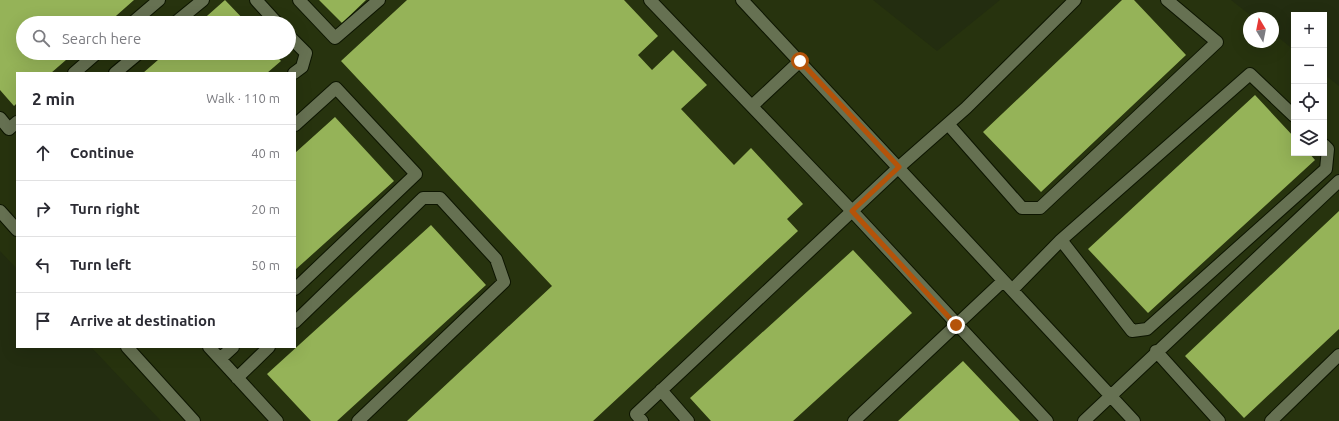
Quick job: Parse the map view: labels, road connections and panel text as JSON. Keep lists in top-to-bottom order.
{
  "north": "top",
  "page": {
    "map_buttons": ["+", "−"],
    "search": "Search here",
    "heading": ["2 min", "Walk · 110 m"],
    "list": [
      ["Continue", "40 m"],
      ["Turn right", "20 m"],
      ["Turn left", "50 m"],
      "Arrive at destination"
    ]
  }
}
